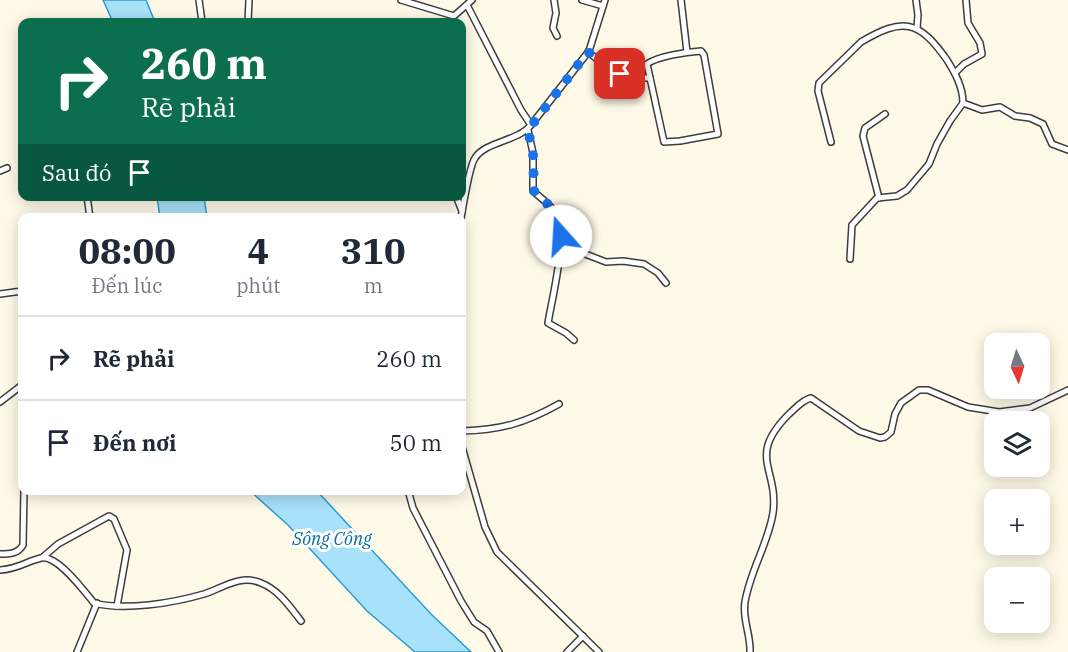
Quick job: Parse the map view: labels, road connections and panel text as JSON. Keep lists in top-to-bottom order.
{
  "water": ["Sông Công"],
  "north": "bottom",
  "page": {
    "turn": ["260 m", "Rẽ phải"],
    "then": "Sau đó",
    "eta": [
      "08:00",
      "Đến lúc",
      "4",
      "phút",
      "310",
      "m"
    ],
    "list": [
      {
        "name": "Rẽ phải",
        "value": "260 m"
      },
      {
        "name": "Đến nơi",
        "value": "50 m"
      }
    ],
    "map_buttons": ["+", "−"]
  }
}
